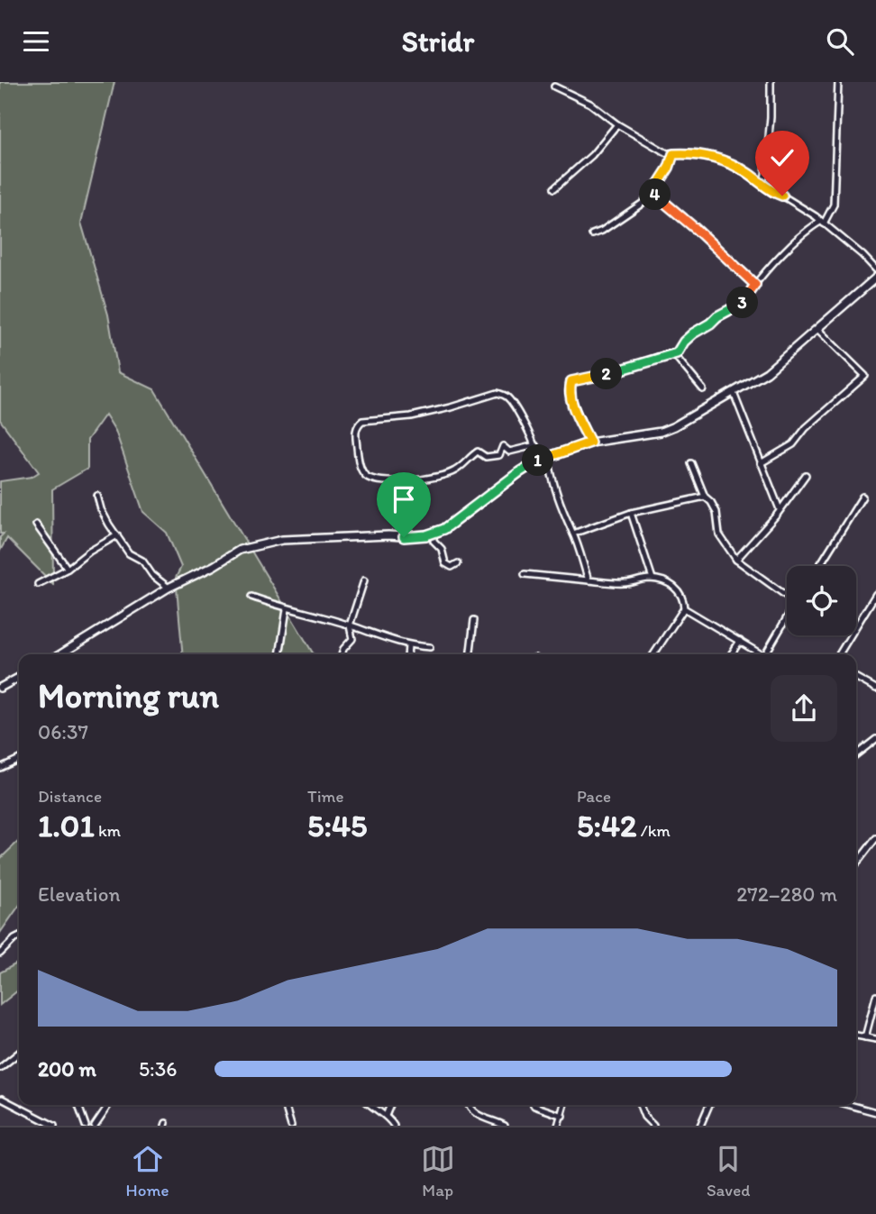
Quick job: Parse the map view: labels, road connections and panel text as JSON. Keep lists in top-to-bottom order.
{
  "page": {
    "header": "Stridr",
    "pins": [
      "4",
      "3",
      "2",
      "1"
    ],
    "heading": ["Morning run", "06:37"],
    "stats": [
      ["Distance", "1.01 km"],
      ["Time", "5:45"],
      ["Pace", "5:42 /km"]
    ],
    "chart": ["Elevation", "272–280 m"],
    "list": [
      {
        "name": "200 m",
        "note": "5:36"
      }
    ],
    "tabs": ["Home", "Map", "Saved"]
  }
}
